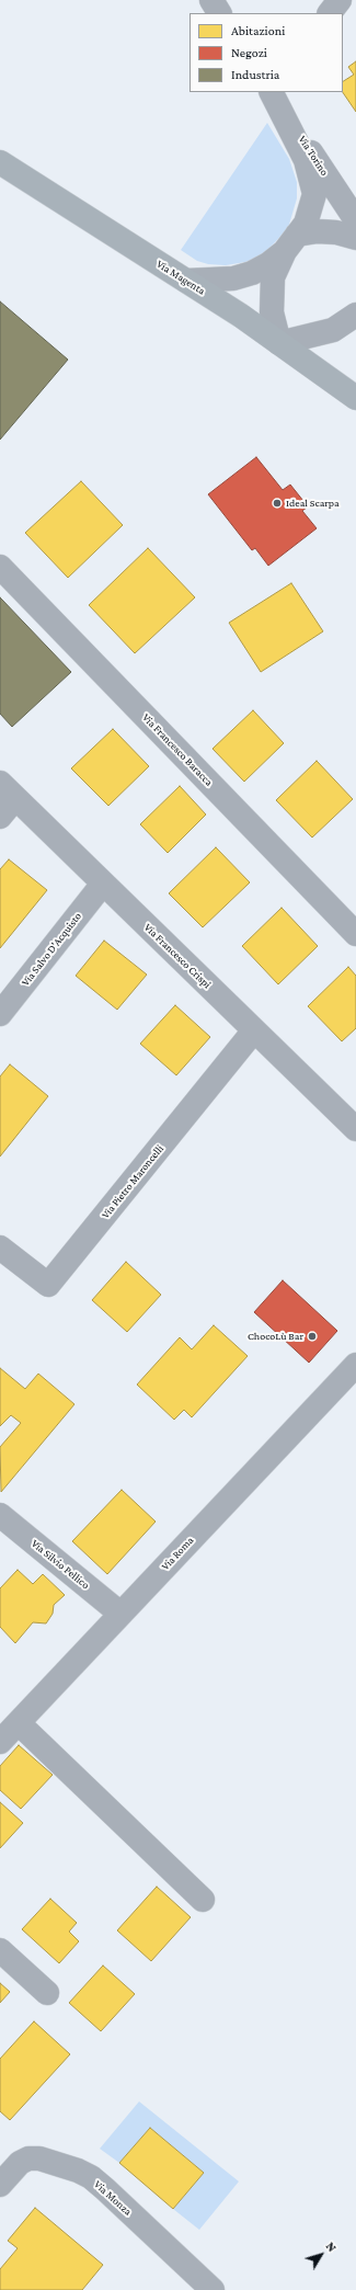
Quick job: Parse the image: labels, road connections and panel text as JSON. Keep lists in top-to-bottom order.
{
  "streets": {
    "main road": ["Via Magenta"],
    "street": [
      "Via Torino",
      "Via Francesco Baracca",
      "Via Salvo D'Acquisto",
      "Via Francesco Crispi",
      "Via Pietro Maroncelli",
      "Via Roma",
      "Via Silvio Pellico",
      "Via Monza"
    ]
  },
  "crossings": [
    ["Via Salvo D'Acquisto", "Via Francesco Crispi"],
    ["Via Francesco Crispi", "Via Pietro Maroncelli"],
    ["Via Roma", "Via Silvio Pellico"]
  ],
  "places": ["Ideal Scarpa", "ChocoLù Bar"],
  "legend": ["Abitazioni", "Negozi", "Industria"],
  "north": "top right"
}
